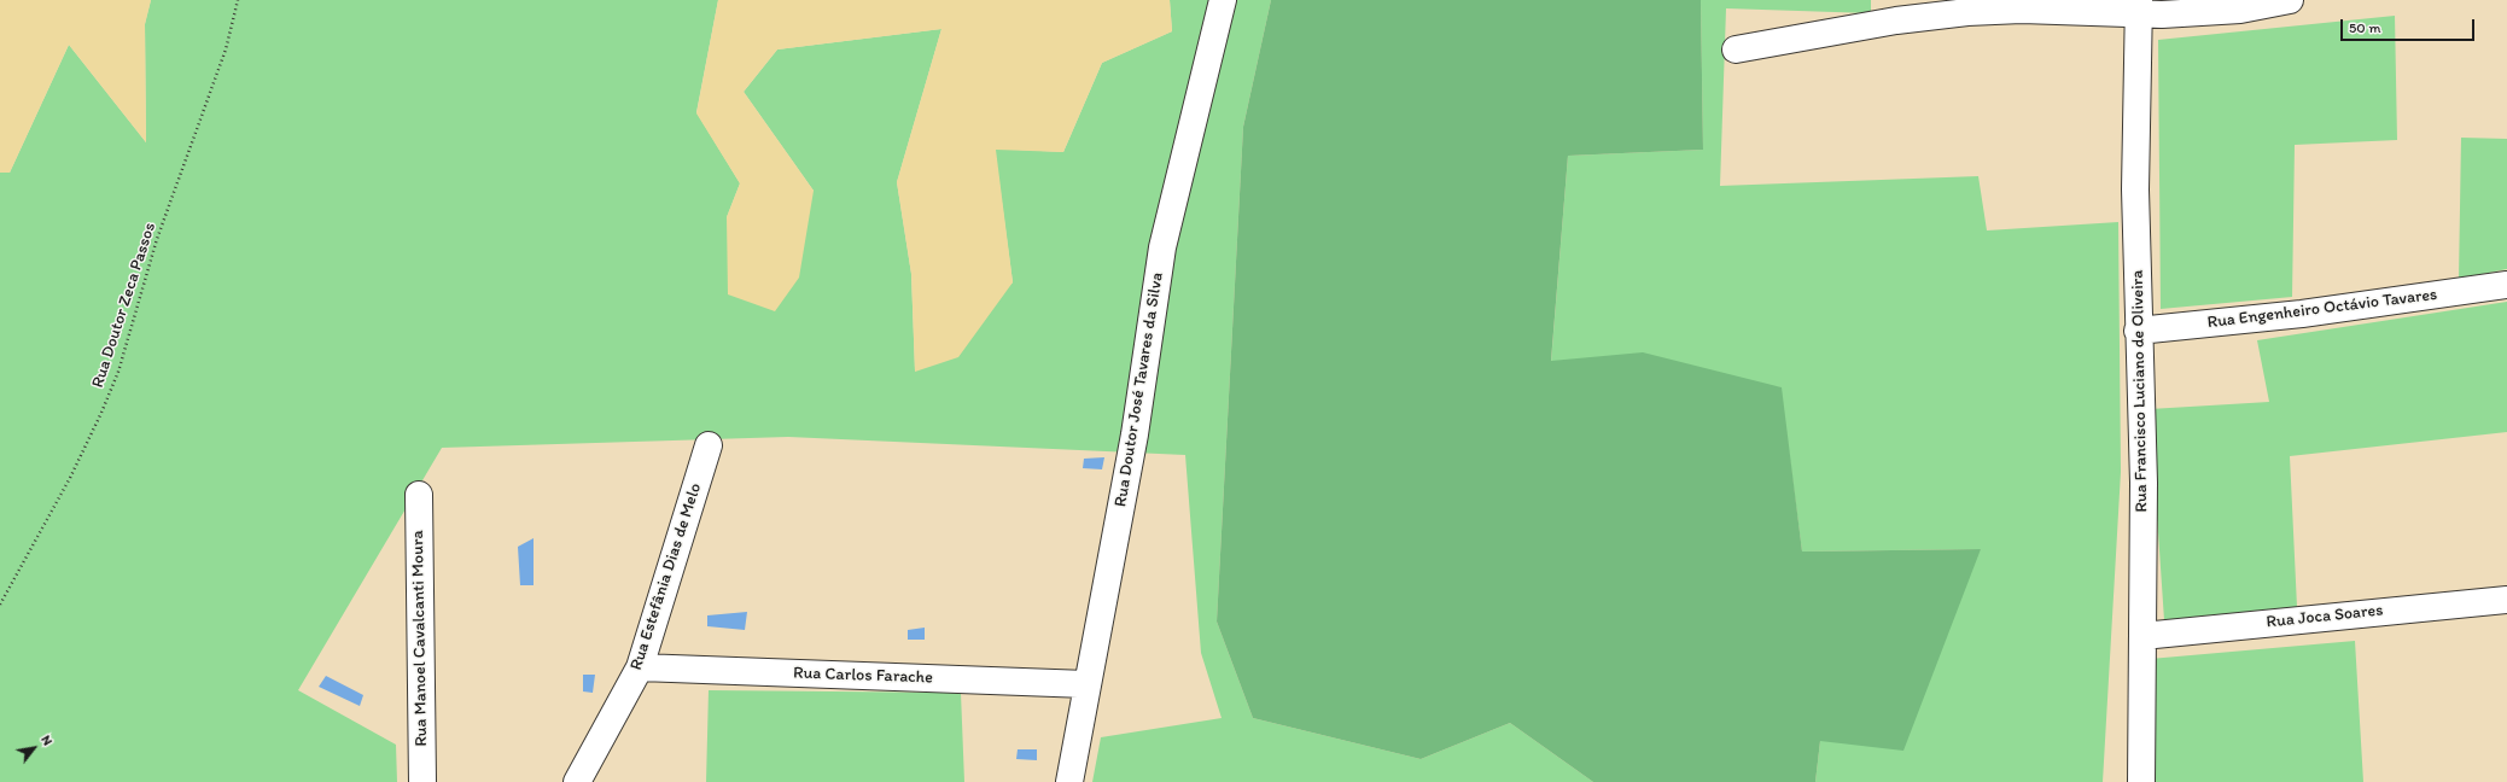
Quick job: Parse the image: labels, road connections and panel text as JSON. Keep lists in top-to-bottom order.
{
  "streets": {
    "street": [
      "Rua Engenheiro Octávio Tavares",
      "Rua Doutor José Tavares da Silva",
      "Rua Francisco Luciano de Oliveira",
      "Rua Estefânia Dias de Melo",
      "Rua Joca Soares",
      "Rua Manoel Cavalcanti Moura",
      "Rua Carlos Farache"
    ],
    "path": ["Rua Doutor Zeca Passos"]
  },
  "crossings": [
    ["Rua Engenheiro Octávio Tavares", "Rua Francisco Luciano de Oliveira"],
    ["Rua Doutor José Tavares da Silva", "Rua Carlos Farache"],
    ["Rua Francisco Luciano de Oliveira", "Rua Joca Soares"],
    ["Rua Estefânia Dias de Melo", "Rua Carlos Farache"]
  ],
  "scale_bar": "50 m",
  "north": "top right"
}
